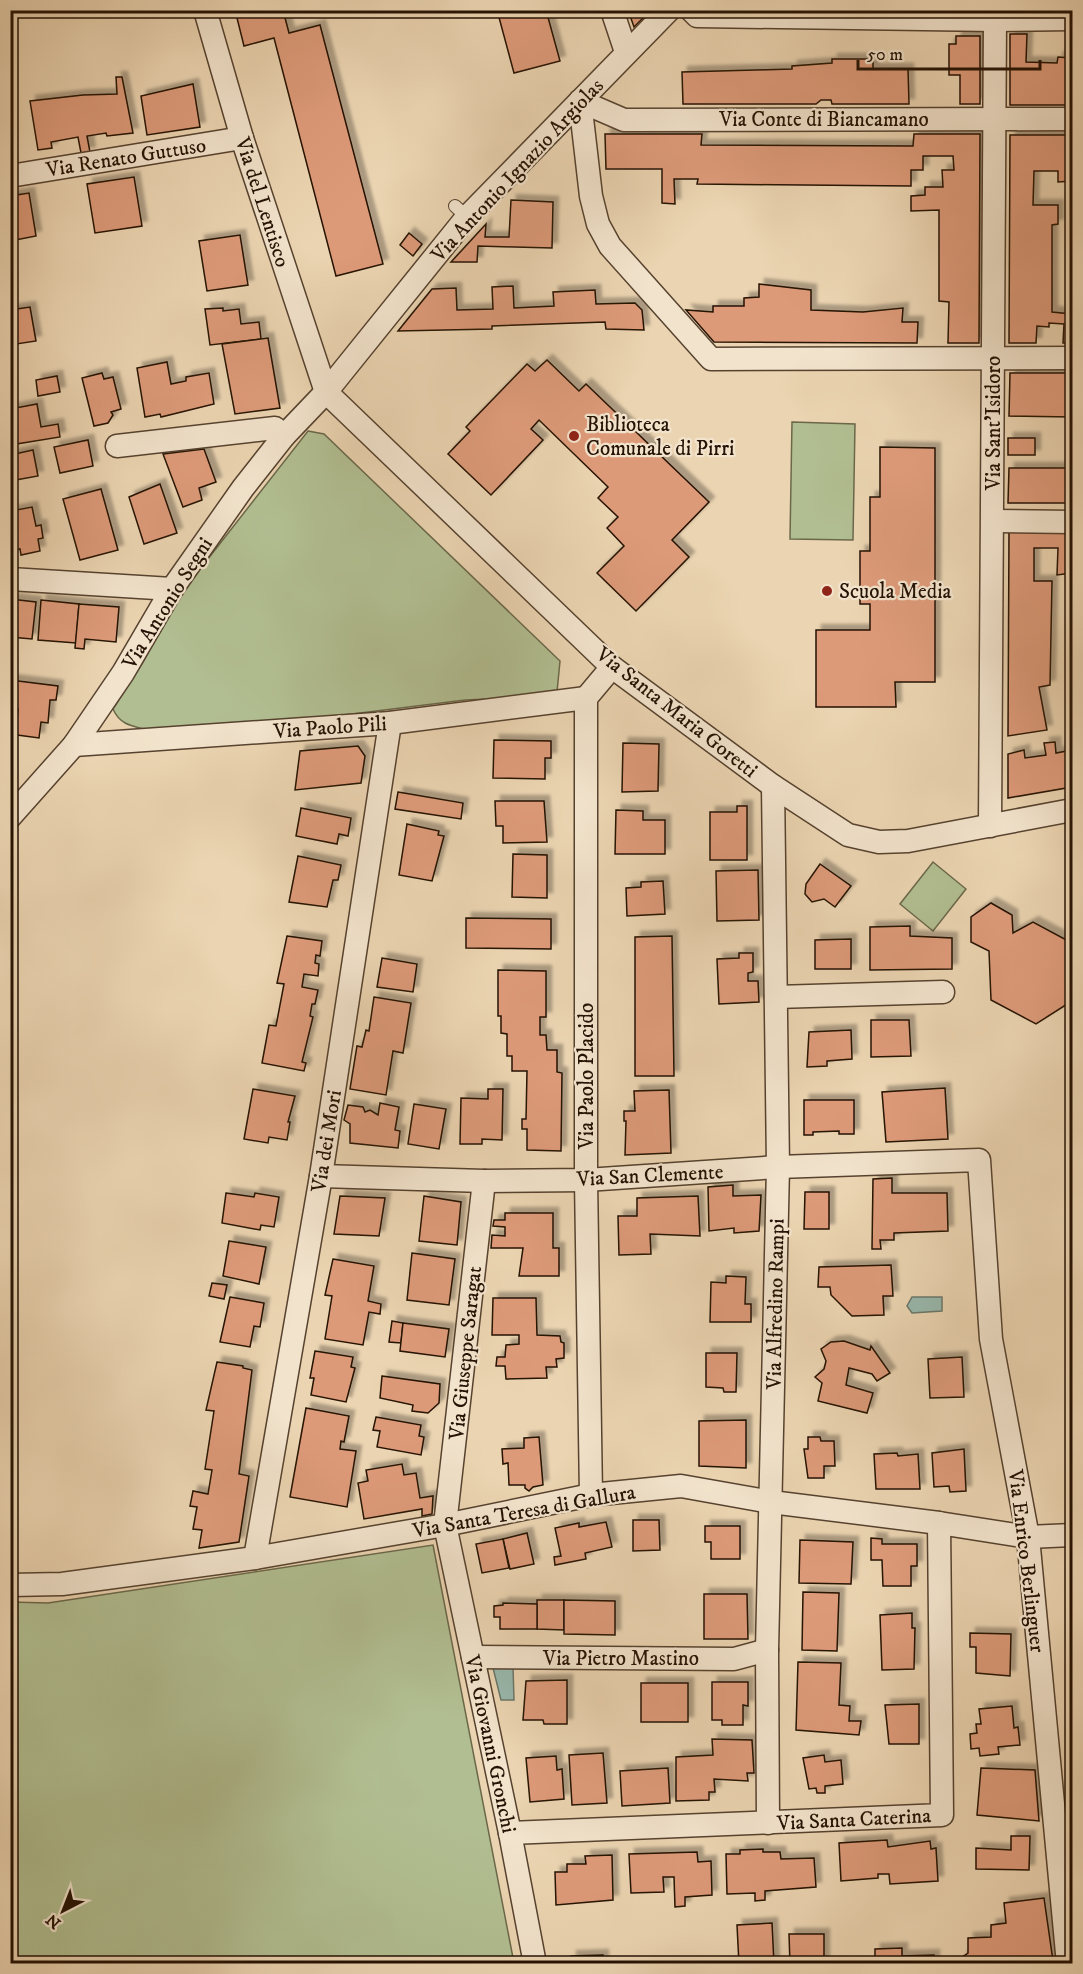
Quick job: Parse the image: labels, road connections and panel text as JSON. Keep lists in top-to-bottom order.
{
  "streets": {
    "street": [
      "Via Conte di Biancamano",
      "Via Renato Guttuso",
      "Via Antonio Ignazio Argiolas",
      "Via del Lentisco",
      "Via Sant'Isidoro",
      "Via Antonio Segni",
      "Via Santa Maria Goretti",
      "Via Paolo Pili",
      "Via Paolo Placido",
      "Via dei Mori",
      "Via San Clemente",
      "Via Alfredino Rampi",
      "Via Giuseppe Saragat",
      "Via Santa Teresa di Gallura",
      "Via Enrico Berlinguer",
      "Via Pietro Mastino",
      "Via Giovanni Gronchi",
      "Via Santa Caterina"
    ]
  },
  "crossings": [
    ["Via Conte di Biancamano", "Via Antonio Ignazio Argiolas"],
    ["Via Conte di Biancamano", "Via Sant'Isidoro"],
    ["Via Renato Guttuso", "Via del Lentisco"],
    ["Via Antonio Ignazio Argiolas", "Via del Lentisco"],
    ["Via Antonio Ignazio Argiolas", "Via Antonio Segni"],
    ["Via Antonio Ignazio Argiolas", "Via Santa Maria Goretti"],
    ["Via del Lentisco", "Via Antonio Segni"],
    ["Via del Lentisco", "Via Santa Maria Goretti"],
    ["Via Sant'Isidoro", "Via Santa Maria Goretti"],
    ["Via Antonio Segni", "Via Santa Maria Goretti"],
    ["Via Antonio Segni", "Via Paolo Pili"],
    ["Via Santa Maria Goretti", "Via Alfredino Rampi"],
    ["Via Paolo Pili", "Via Paolo Placido"],
    ["Via Paolo Pili", "Via dei Mori"],
    ["Via Paolo Placido", "Via San Clemente"],
    ["Via Paolo Placido", "Via Santa Teresa di Gallura"],
    ["Via dei Mori", "Via San Clemente"],
    ["Via dei Mori", "Via Santa Teresa di Gallura"],
    ["Via San Clemente", "Via Alfredino Rampi"],
    ["Via San Clemente", "Via Giuseppe Saragat"],
    ["Via San Clemente", "Via Enrico Berlinguer"],
    ["Via Alfredino Rampi", "Via Santa Teresa di Gallura"],
    ["Via Alfredino Rampi", "Via Pietro Mastino"],
    ["Via Alfredino Rampi", "Via Santa Caterina"],
    ["Via Giuseppe Saragat", "Via Santa Teresa di Gallura"],
    ["Via Giuseppe Saragat", "Via Giovanni Gronchi"],
    ["Via Santa Teresa di Gallura", "Via Enrico Berlinguer"],
    ["Via Santa Teresa di Gallura", "Via Giovanni Gronchi"],
    ["Via Santa Teresa di Gallura", "Via Santa Caterina"],
    ["Via Pietro Mastino", "Via Giovanni Gronchi"],
    ["Via Giovanni Gronchi", "Via Santa Caterina"]
  ],
  "places": ["Biblioteca Comunale di Pirri", "Scuola Media"],
  "scale_bar": "50 m",
  "north": "bottom left"
}
